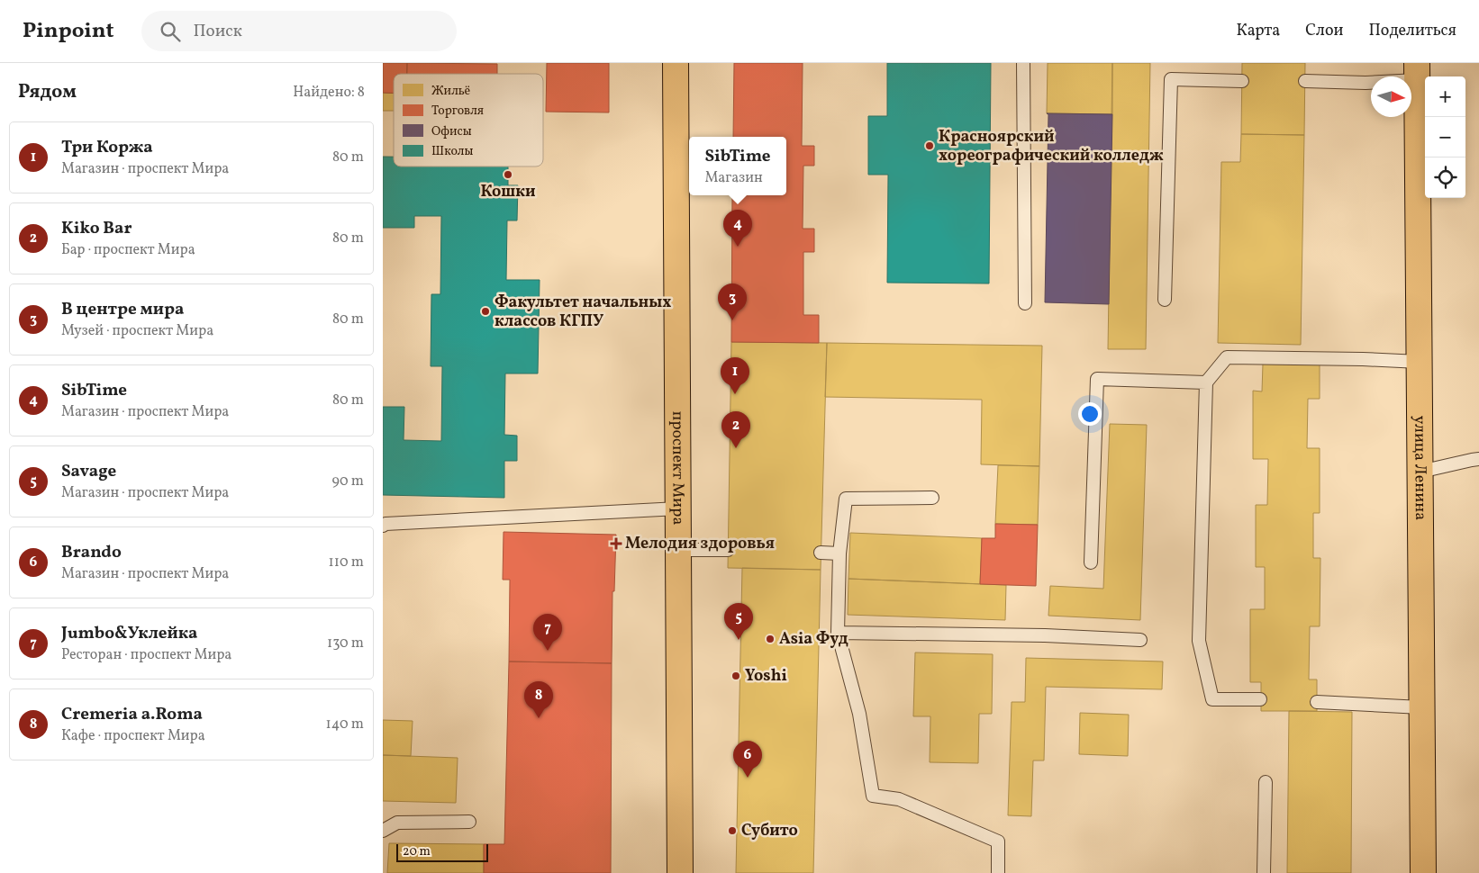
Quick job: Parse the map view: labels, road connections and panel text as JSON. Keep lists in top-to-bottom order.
{
  "streets": {
    "main road": ["проспект Мира", "улица Ленина"]
  },
  "places": {
    "other": [
      "Красноярский хореографический колледж",
      "Кошки",
      "Факультет начальных классов КГПУ",
      "Asia Фуд",
      "Yoshi",
      "Субито"
    ],
    "health": ["Мелодия здоровья"]
  },
  "legend": [
    "Жильё",
    "Торговля",
    "Офисы",
    "Школы"
  ],
  "scale_bar": "20 m",
  "north": "right",
  "page": {
    "header": "Pinpoint",
    "search": "Поиск",
    "nav": ["Карта", "Слои", "Поделиться"],
    "heading": ["Рядом", "Найдено: 8"],
    "map_buttons": ["+", "−"],
    "list": [
      {
        "mark": "1",
        "name": "Три Коржа",
        "note": "Магазин · проспект Мира",
        "value": "80 m"
      },
      {
        "mark": "2",
        "name": "Kiko Bar",
        "note": "Бар · проспект Мира",
        "value": "80 m"
      },
      {
        "mark": "3",
        "name": "В центре мира",
        "note": "Музей · проспект Мира",
        "value": "80 m"
      },
      {
        "mark": "4",
        "name": "SibTime",
        "note": "Магазин · проспект Мира",
        "value": "80 m"
      },
      {
        "mark": "5",
        "name": "Savage",
        "note": "Магазин · проспект Мира",
        "value": "90 m"
      },
      {
        "mark": "6",
        "name": "Brando",
        "note": "Магазин · проспект Мира",
        "value": "110 m"
      },
      {
        "mark": "7",
        "name": "Jumbo&Уклейка",
        "note": "Ресторан · проспект Мира",
        "value": "130 m"
      },
      {
        "mark": "8",
        "name": "Cremeria a.Roma",
        "note": "Кафе · проспект Мира",
        "value": "140 m"
      }
    ],
    "popup": ["SibTime", "Магазин"],
    "pins": [
      "4",
      "3",
      "1",
      "2",
      "5",
      "7",
      "8",
      "6"
    ],
    "scale": "20 m"
  }
}
